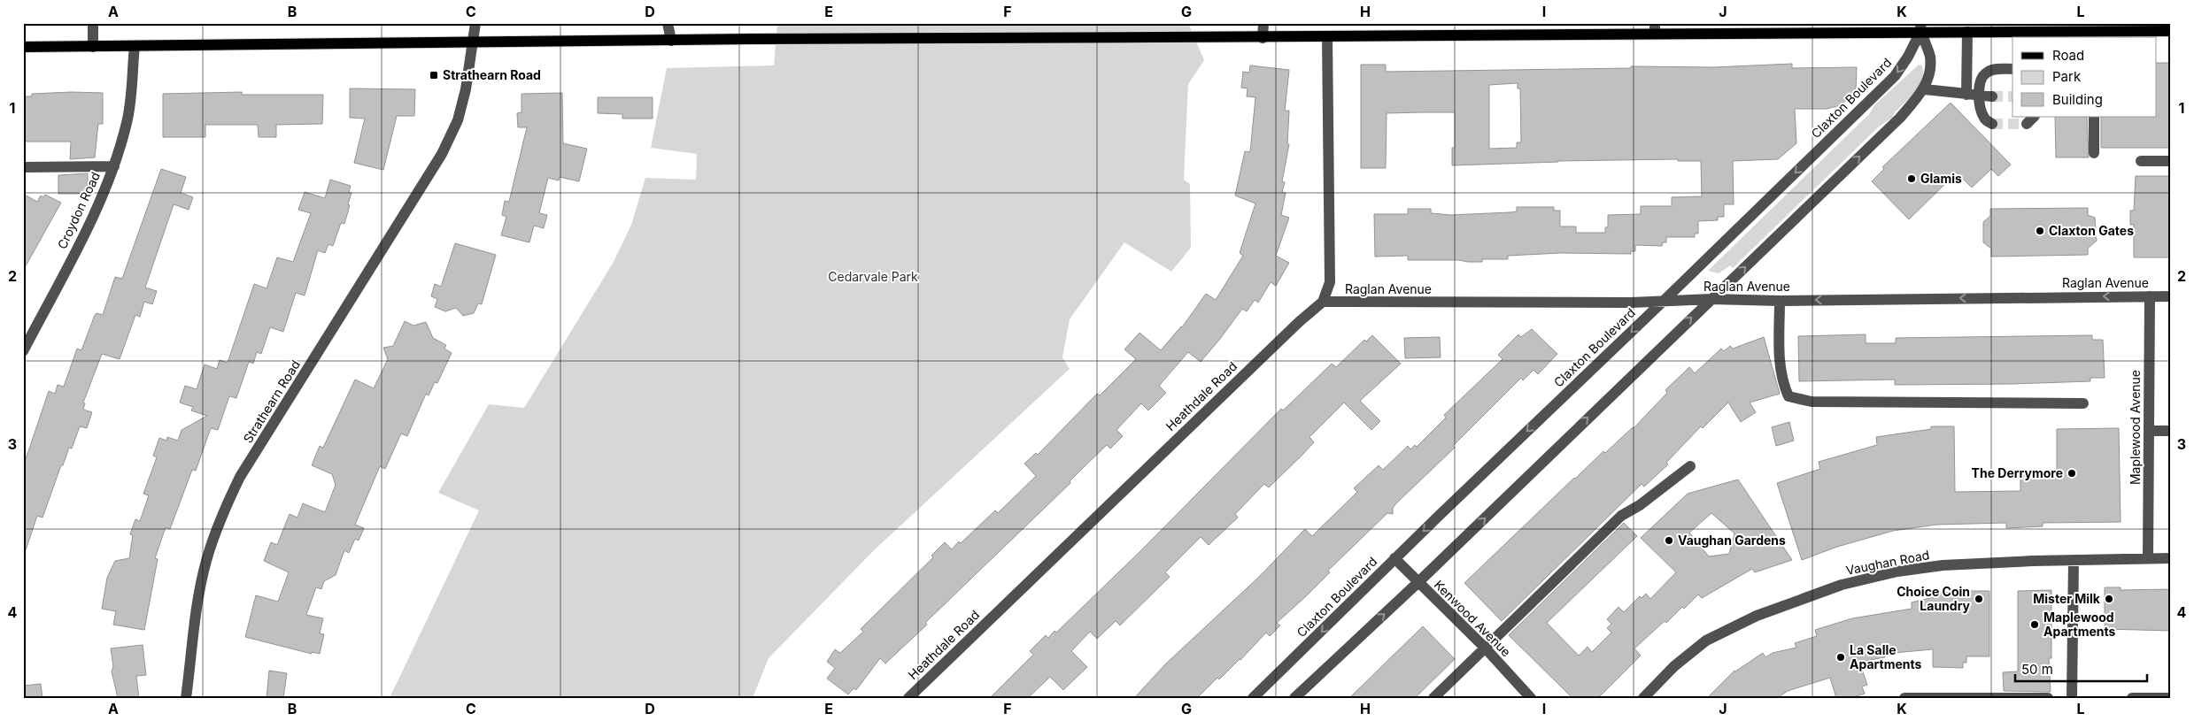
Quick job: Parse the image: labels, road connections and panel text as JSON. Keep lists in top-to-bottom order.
{
  "streets": {
    "street": [
      "Claxton Boulevard",
      "Croydon Road",
      "Raglan Avenue",
      "Heathdale Road",
      "Strathearn Road",
      "Maplewood Avenue",
      "Vaughan Road",
      "Kenwood Avenue"
    ]
  },
  "crossings": [
    ["Claxton Boulevard", "Raglan Avenue"],
    ["Claxton Boulevard", "Kenwood Avenue"],
    ["Raglan Avenue", "Heathdale Road"],
    ["Raglan Avenue", "Maplewood Avenue"],
    ["Maplewood Avenue", "Vaughan Road"]
  ],
  "one_way": ["Raglan Avenue"],
  "parks": ["Cedarvale Park"],
  "places": {
    "transit": ["Strathearn Road"],
    "other": [
      "Glamis",
      "Claxton Gates",
      "The Derrymore",
      "Vaughan Gardens",
      "Choice Coin Laundry",
      "Mister Milk",
      "Maplewood Apartments",
      "La Salle Apartments"
    ]
  },
  "legend": ["Road", "Park", "Building"],
  "scale_bar": "50 m",
  "grid": {
    "columns": [
      "A",
      "B",
      "C",
      "D",
      "E",
      "F",
      "G",
      "H",
      "I",
      "J",
      "K",
      "L"
    ],
    "rows": [
      "1",
      "2",
      "3",
      "4"
    ]
  }
}
